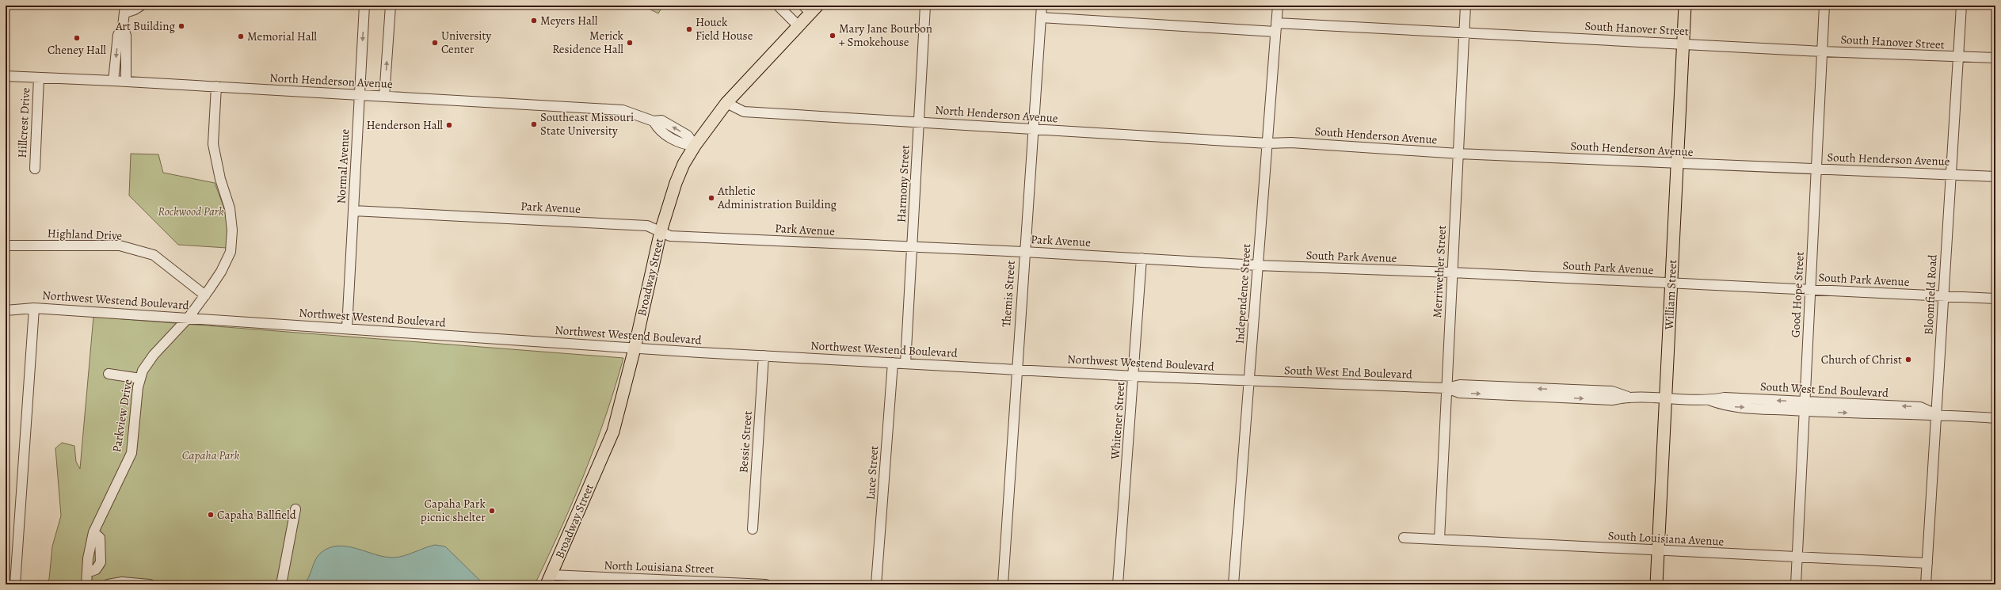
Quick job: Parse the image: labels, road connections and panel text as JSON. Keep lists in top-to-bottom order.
{
  "streets": {
    "main road": ["Broadway Street", "William Street"],
    "street": [
      "South Hanover Street",
      "North Henderson Avenue",
      "Hillcrest Drive",
      "South Henderson Avenue",
      "Normal Avenue",
      "Harmony Street",
      "Park Avenue",
      "Highland Drive",
      "South Park Avenue",
      "Merriwether Street",
      "Themis Street",
      "Independence Street",
      "Good Hope Street",
      "Bloomfield Road",
      "Northwest Westend Boulevard",
      "South West End Boulevard",
      "Parkview Drive",
      "Whitener Street",
      "Bessie Street",
      "Luce Street",
      "South Louisiana Avenue",
      "North Louisiana Street"
    ]
  },
  "crossings": [
    ["South Hanover Street", "Merriwether Street"],
    ["South Hanover Street", "Themis Street"],
    ["South Hanover Street", "Independence Street"],
    ["South Hanover Street", "William Street"],
    ["South Hanover Street", "Good Hope Street"],
    ["South Hanover Street", "Bloomfield Road"],
    ["North Henderson Avenue", "Hillcrest Drive"],
    ["North Henderson Avenue", "South Henderson Avenue"],
    ["North Henderson Avenue", "Normal Avenue"],
    ["North Henderson Avenue", "Harmony Street"],
    ["North Henderson Avenue", "Broadway Street"],
    ["North Henderson Avenue", "Themis Street"],
    ["North Henderson Avenue", "Independence Street"],
    ["North Henderson Avenue", "Parkview Drive"],
    ["South Henderson Avenue", "Merriwether Street"],
    ["South Henderson Avenue", "Independence Street"],
    ["South Henderson Avenue", "William Street"],
    ["South Henderson Avenue", "Good Hope Street"],
    ["South Henderson Avenue", "Bloomfield Road"],
    ["Normal Avenue", "Park Avenue"],
    ["Normal Avenue", "Northwest Westend Boulevard"],
    ["Harmony Street", "Park Avenue"],
    ["Harmony Street", "Northwest Westend Boulevard"],
    ["Park Avenue", "South Park Avenue"],
    ["Park Avenue", "Broadway Street"],
    ["Park Avenue", "Themis Street"],
    ["Park Avenue", "Independence Street"],
    ["Park Avenue", "Whitener Street"],
    ["Highland Drive", "Parkview Drive"],
    ["South Park Avenue", "Merriwether Street"],
    ["South Park Avenue", "Independence Street"],
    ["South Park Avenue", "William Street"],
    ["South Park Avenue", "Good Hope Street"],
    ["South Park Avenue", "Bloomfield Road"],
    ["Merriwether Street", "South West End Boulevard"],
    ["Merriwether Street", "South Louisiana Avenue"],
    ["Broadway Street", "Northwest Westend Boulevard"],
    ["Broadway Street", "North Louisiana Street"],
    ["Themis Street", "Northwest Westend Boulevard"],
    ["Independence Street", "Northwest Westend Boulevard"],
    ["Independence Street", "South West End Boulevard"],
    ["William Street", "South West End Boulevard"],
    ["William Street", "South Louisiana Avenue"],
    ["Good Hope Street", "South West End Boulevard"],
    ["Good Hope Street", "South Louisiana Avenue"],
    ["Bloomfield Road", "South West End Boulevard"],
    ["Bloomfield Road", "South Louisiana Avenue"],
    ["Northwest Westend Boulevard", "South West End Boulevard"],
    ["Northwest Westend Boulevard", "Parkview Drive"],
    ["Northwest Westend Boulevard", "Whitener Street"],
    ["Northwest Westend Boulevard", "Bessie Street"],
    ["Northwest Westend Boulevard", "Luce Street"]
  ],
  "parks": ["Rockwood Park", "Capaha Park"],
  "places": [
    "Meyers Hall",
    "Art Building",
    "Houck Field House",
    "Mary Jane Bourbon + Smokehouse",
    "Memorial Hall",
    "Cheney Hall",
    "University Center",
    "Merick Residence Hall",
    "Southeast Missouri State University",
    "Henderson Hall",
    "Athletic Administration Building",
    "Church of Christ",
    "Capaha Park picnic shelter",
    "Capaha Ballfield"
  ]
}
